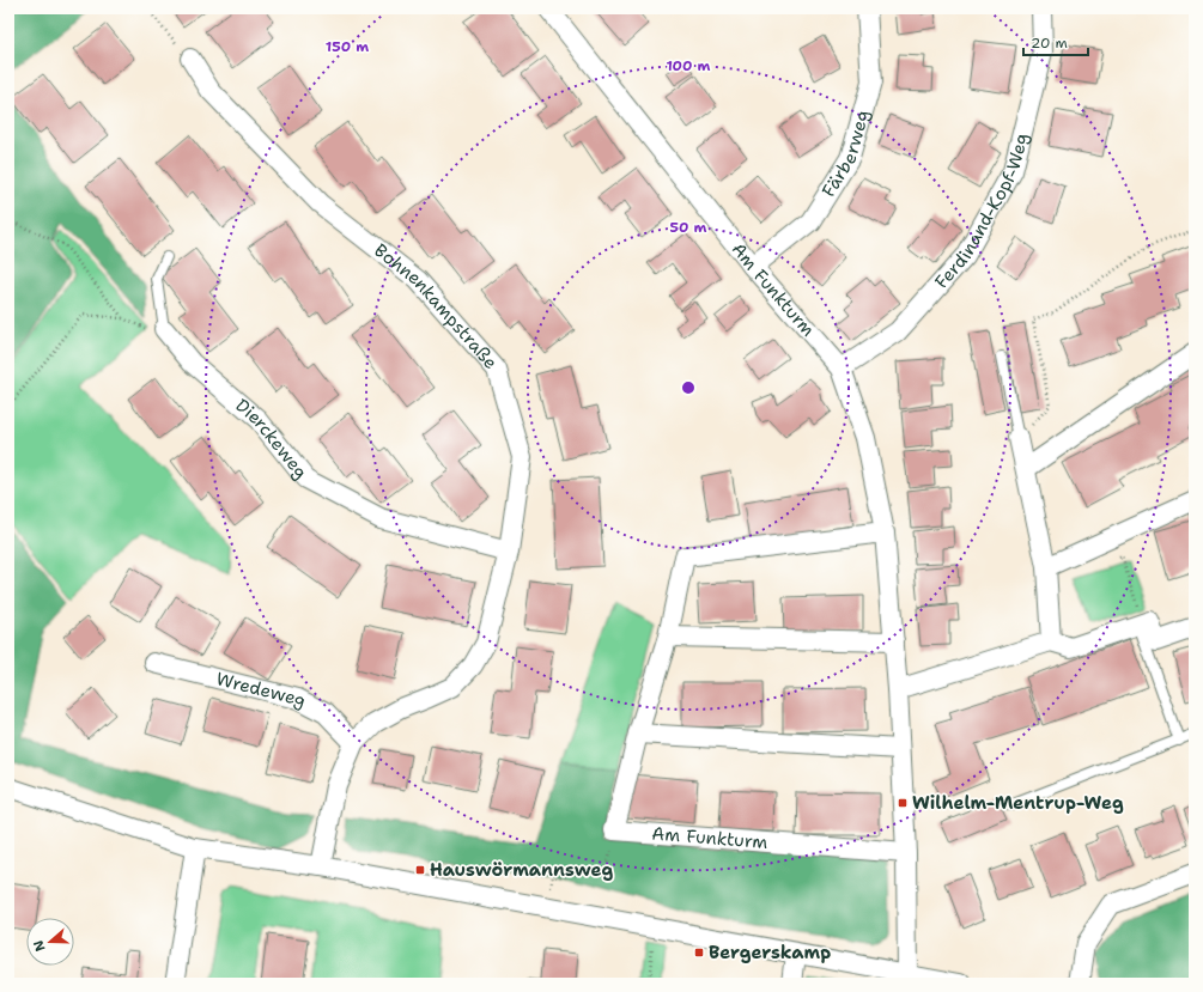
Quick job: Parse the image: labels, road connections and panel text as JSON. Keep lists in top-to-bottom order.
{
  "streets": {
    "street": [
      "Färberweg",
      "Ferdinand-Kopf-Weg",
      "Am Funkturm",
      "Bohnenkampstraße",
      "Dierckeweg",
      "Wredeweg"
    ]
  },
  "crossings": [
    ["Färberweg", "Am Funkturm"],
    ["Ferdinand-Kopf-Weg", "Am Funkturm"],
    ["Bohnenkampstraße", "Dierckeweg"],
    ["Bohnenkampstraße", "Wredeweg"]
  ],
  "places": {
    "transit": ["Wilhelm-Mentrup-Weg", "Hauswörmannsweg", "Bergerskamp"]
  },
  "scale_bar": "20 m",
  "north": "left",
  "rings": ["150 m", "100 m", "50 m"]
}
